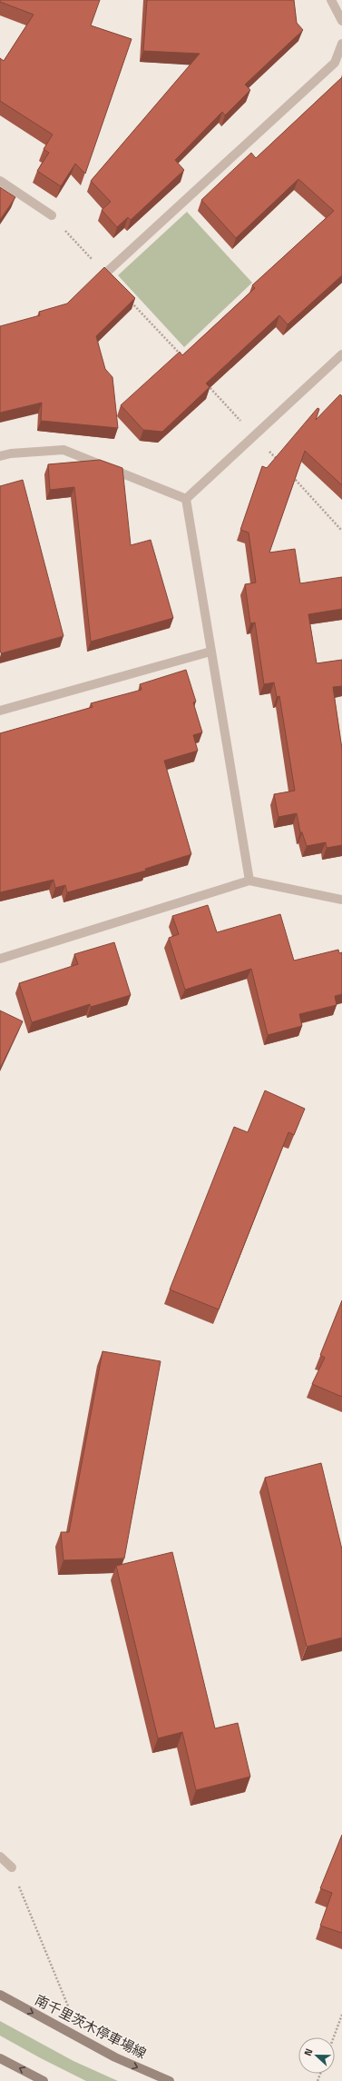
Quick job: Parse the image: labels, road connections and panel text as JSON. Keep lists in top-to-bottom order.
{
  "streets": {
    "main road": ["南千里茨木停車場線"]
  },
  "one_way": ["南千里茨木停車場線"],
  "north": "left"
}
